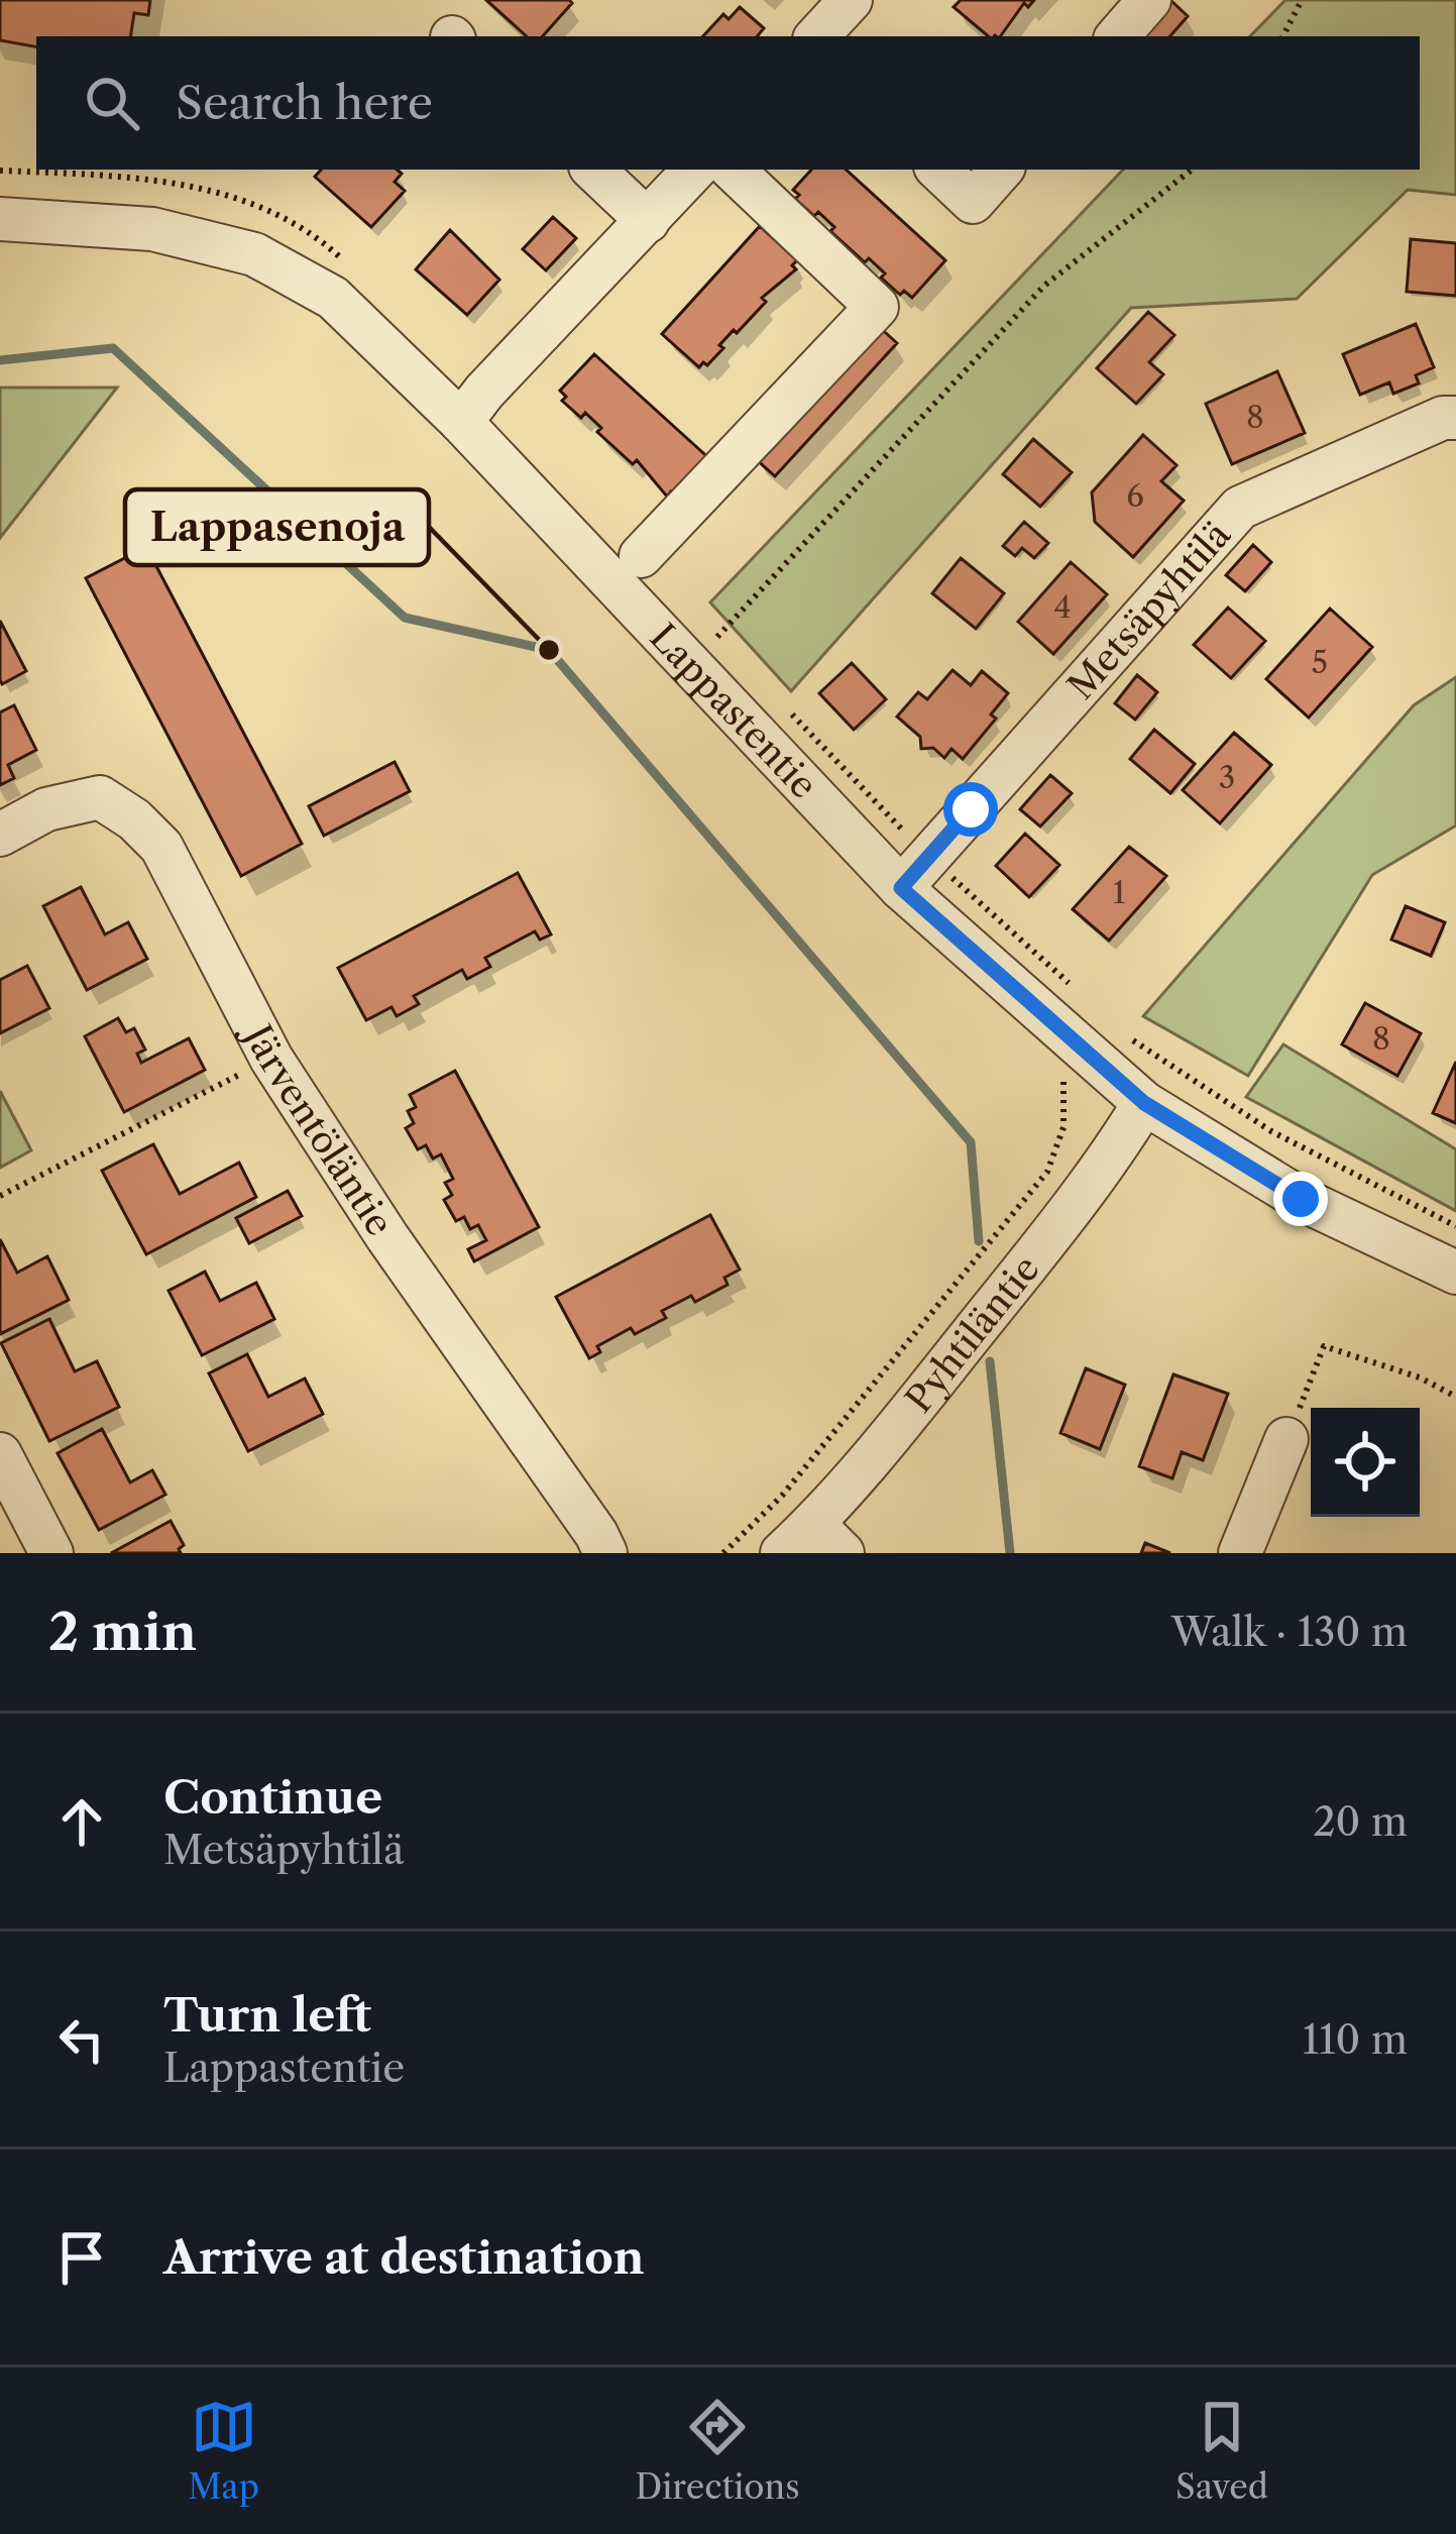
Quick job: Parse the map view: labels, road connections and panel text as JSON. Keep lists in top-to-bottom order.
{
  "streets": {
    "street": [
      "Metsäpyhtilä",
      "Lappastentie",
      "Järventöläntie",
      "Pyhtiläntie"
    ]
  },
  "crossings": [
    ["Metsäpyhtilä", "Lappastentie"],
    ["Lappastentie", "Pyhtiläntie"]
  ],
  "places": ["Lappasenoja"],
  "house_numbers": [
    "8",
    "6",
    "4",
    "5",
    "3",
    "1",
    "8"
  ],
  "page": {
    "search": "Search here",
    "heading": ["2 min", "Walk · 130 m"],
    "list": [
      ["Continue", "Metsäpyhtilä", "20 m"],
      ["Turn left", "Lappastentie", "110 m"],
      "Arrive at destination"
    ],
    "nav": ["Map", "Directions", "Saved"]
  }
}
